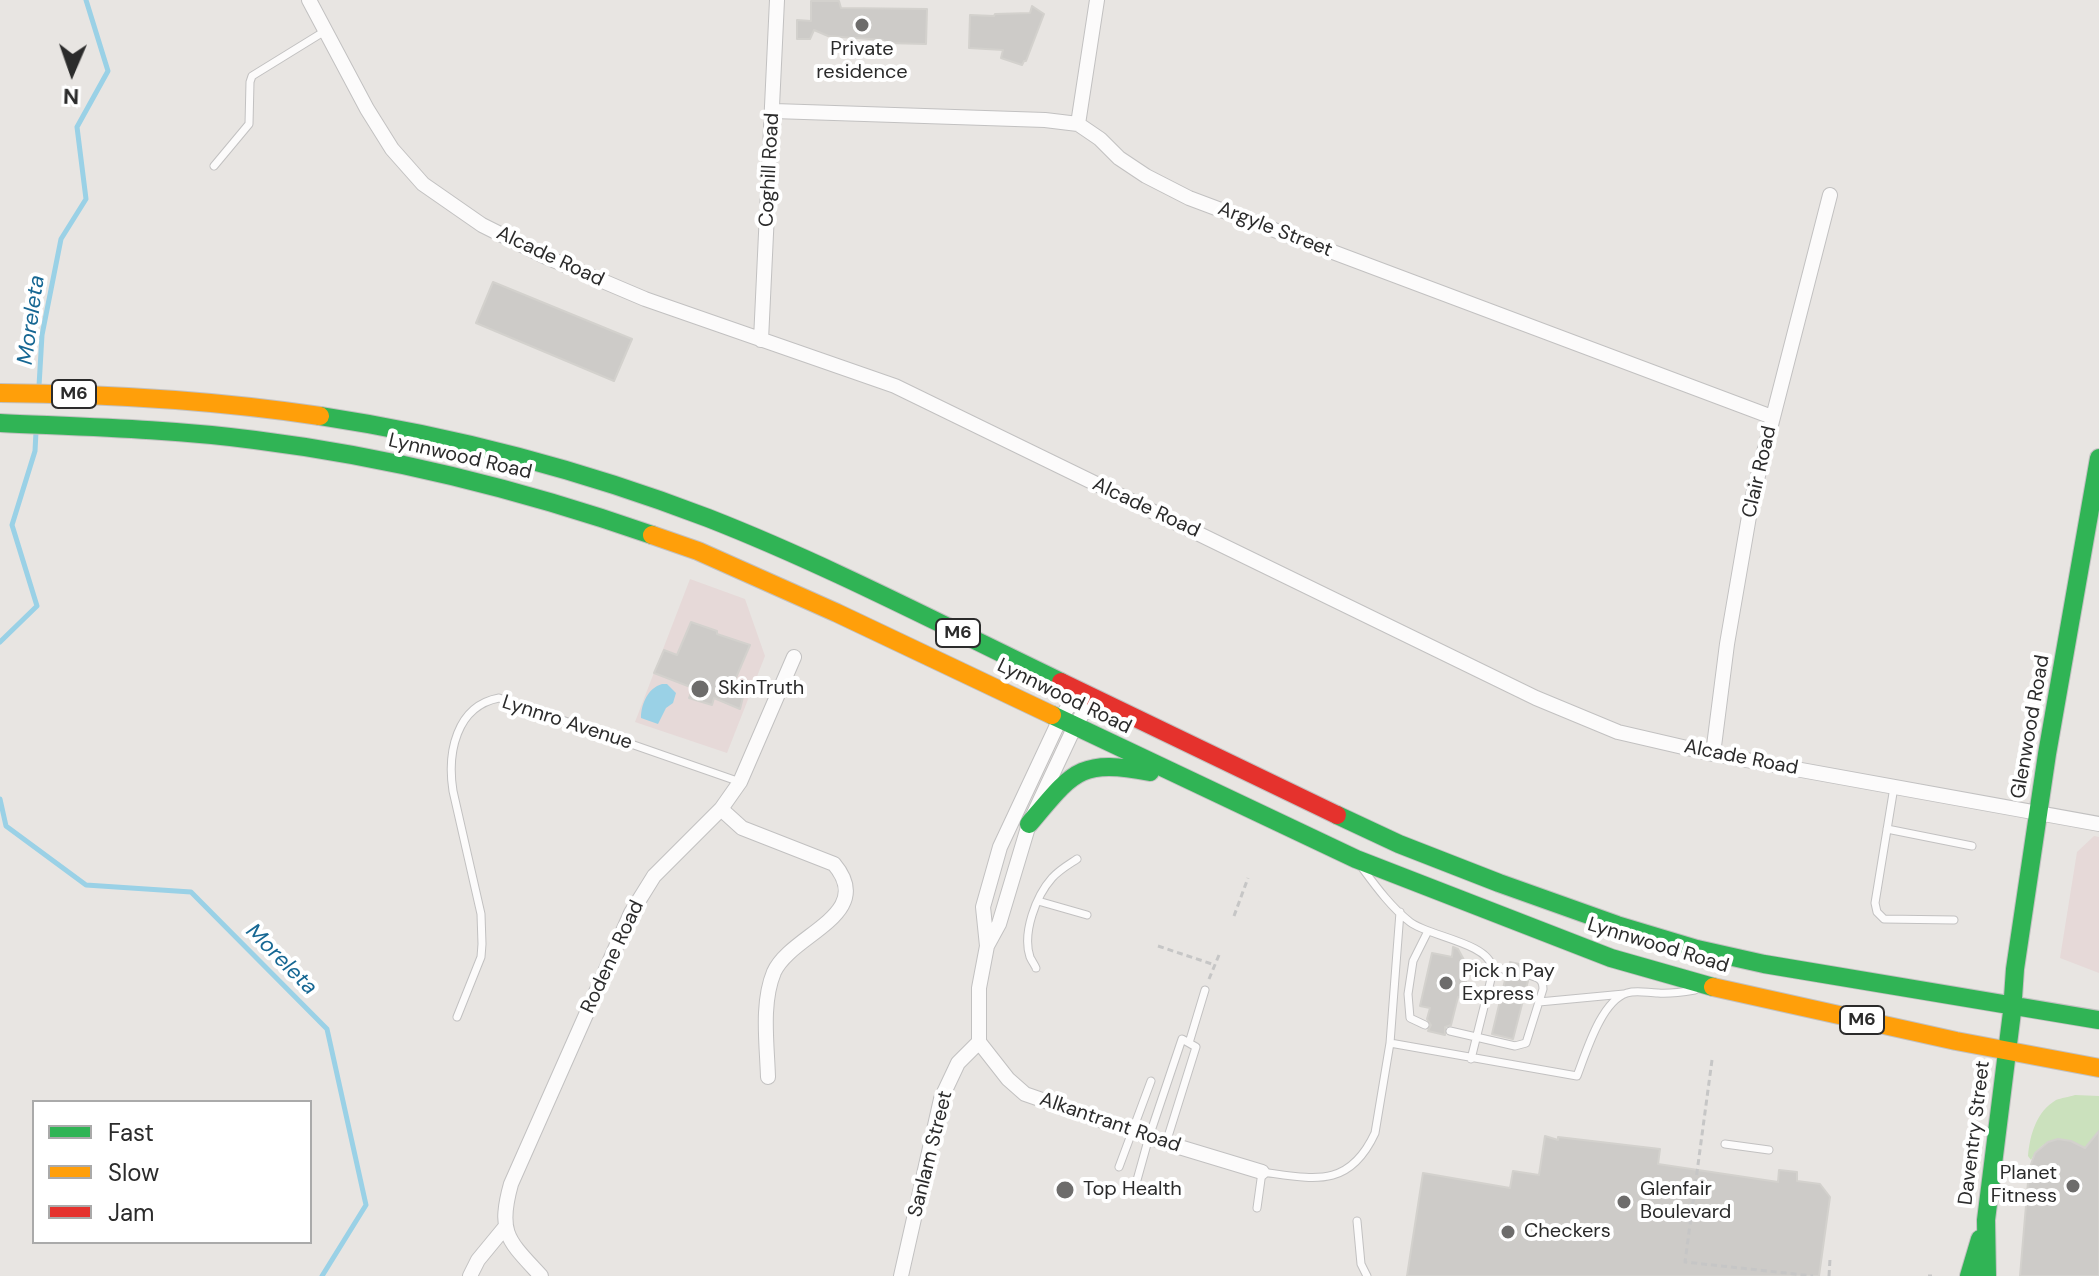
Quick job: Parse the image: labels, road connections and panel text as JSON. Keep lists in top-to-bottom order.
{
  "streets": {
    "main road": [
      "M6",
      "Lynnwood Road",
      "Glenwood Road",
      "Daventry Street"
    ],
    "street": [
      "Coghill Road",
      "Argyle Street",
      "Alcade Road",
      "Clair Road",
      "Rodene Road",
      "Alkantrant Road",
      "Sanlam Street"
    ],
    "lane": ["Lynnro Avenue"]
  },
  "crossings": [
    ["Coghill Road", "Alcade Road"],
    ["Argyle Street", "Clair Road"],
    ["Alcade Road", "Clair Road"],
    ["Alcade Road", "Glenwood Road"],
    ["Lynnwood Road", "Glenwood Road"],
    ["Lynnwood Road", "Daventry Street"],
    ["Lynnro Avenue", "Rodene Road"],
    ["Glenwood Road", "Daventry Street"],
    ["Alkantrant Road", "Sanlam Street"]
  ],
  "water": ["Moreleta"],
  "places": [
    "Private residence",
    "SkinTruth",
    "Pick n Pay Express",
    "Planet Fitness",
    "Top Health",
    "Glenfair Boulevard",
    "Checkers"
  ],
  "legend": ["Fast", "Slow", "Jam"],
  "north": "bottom"
}
